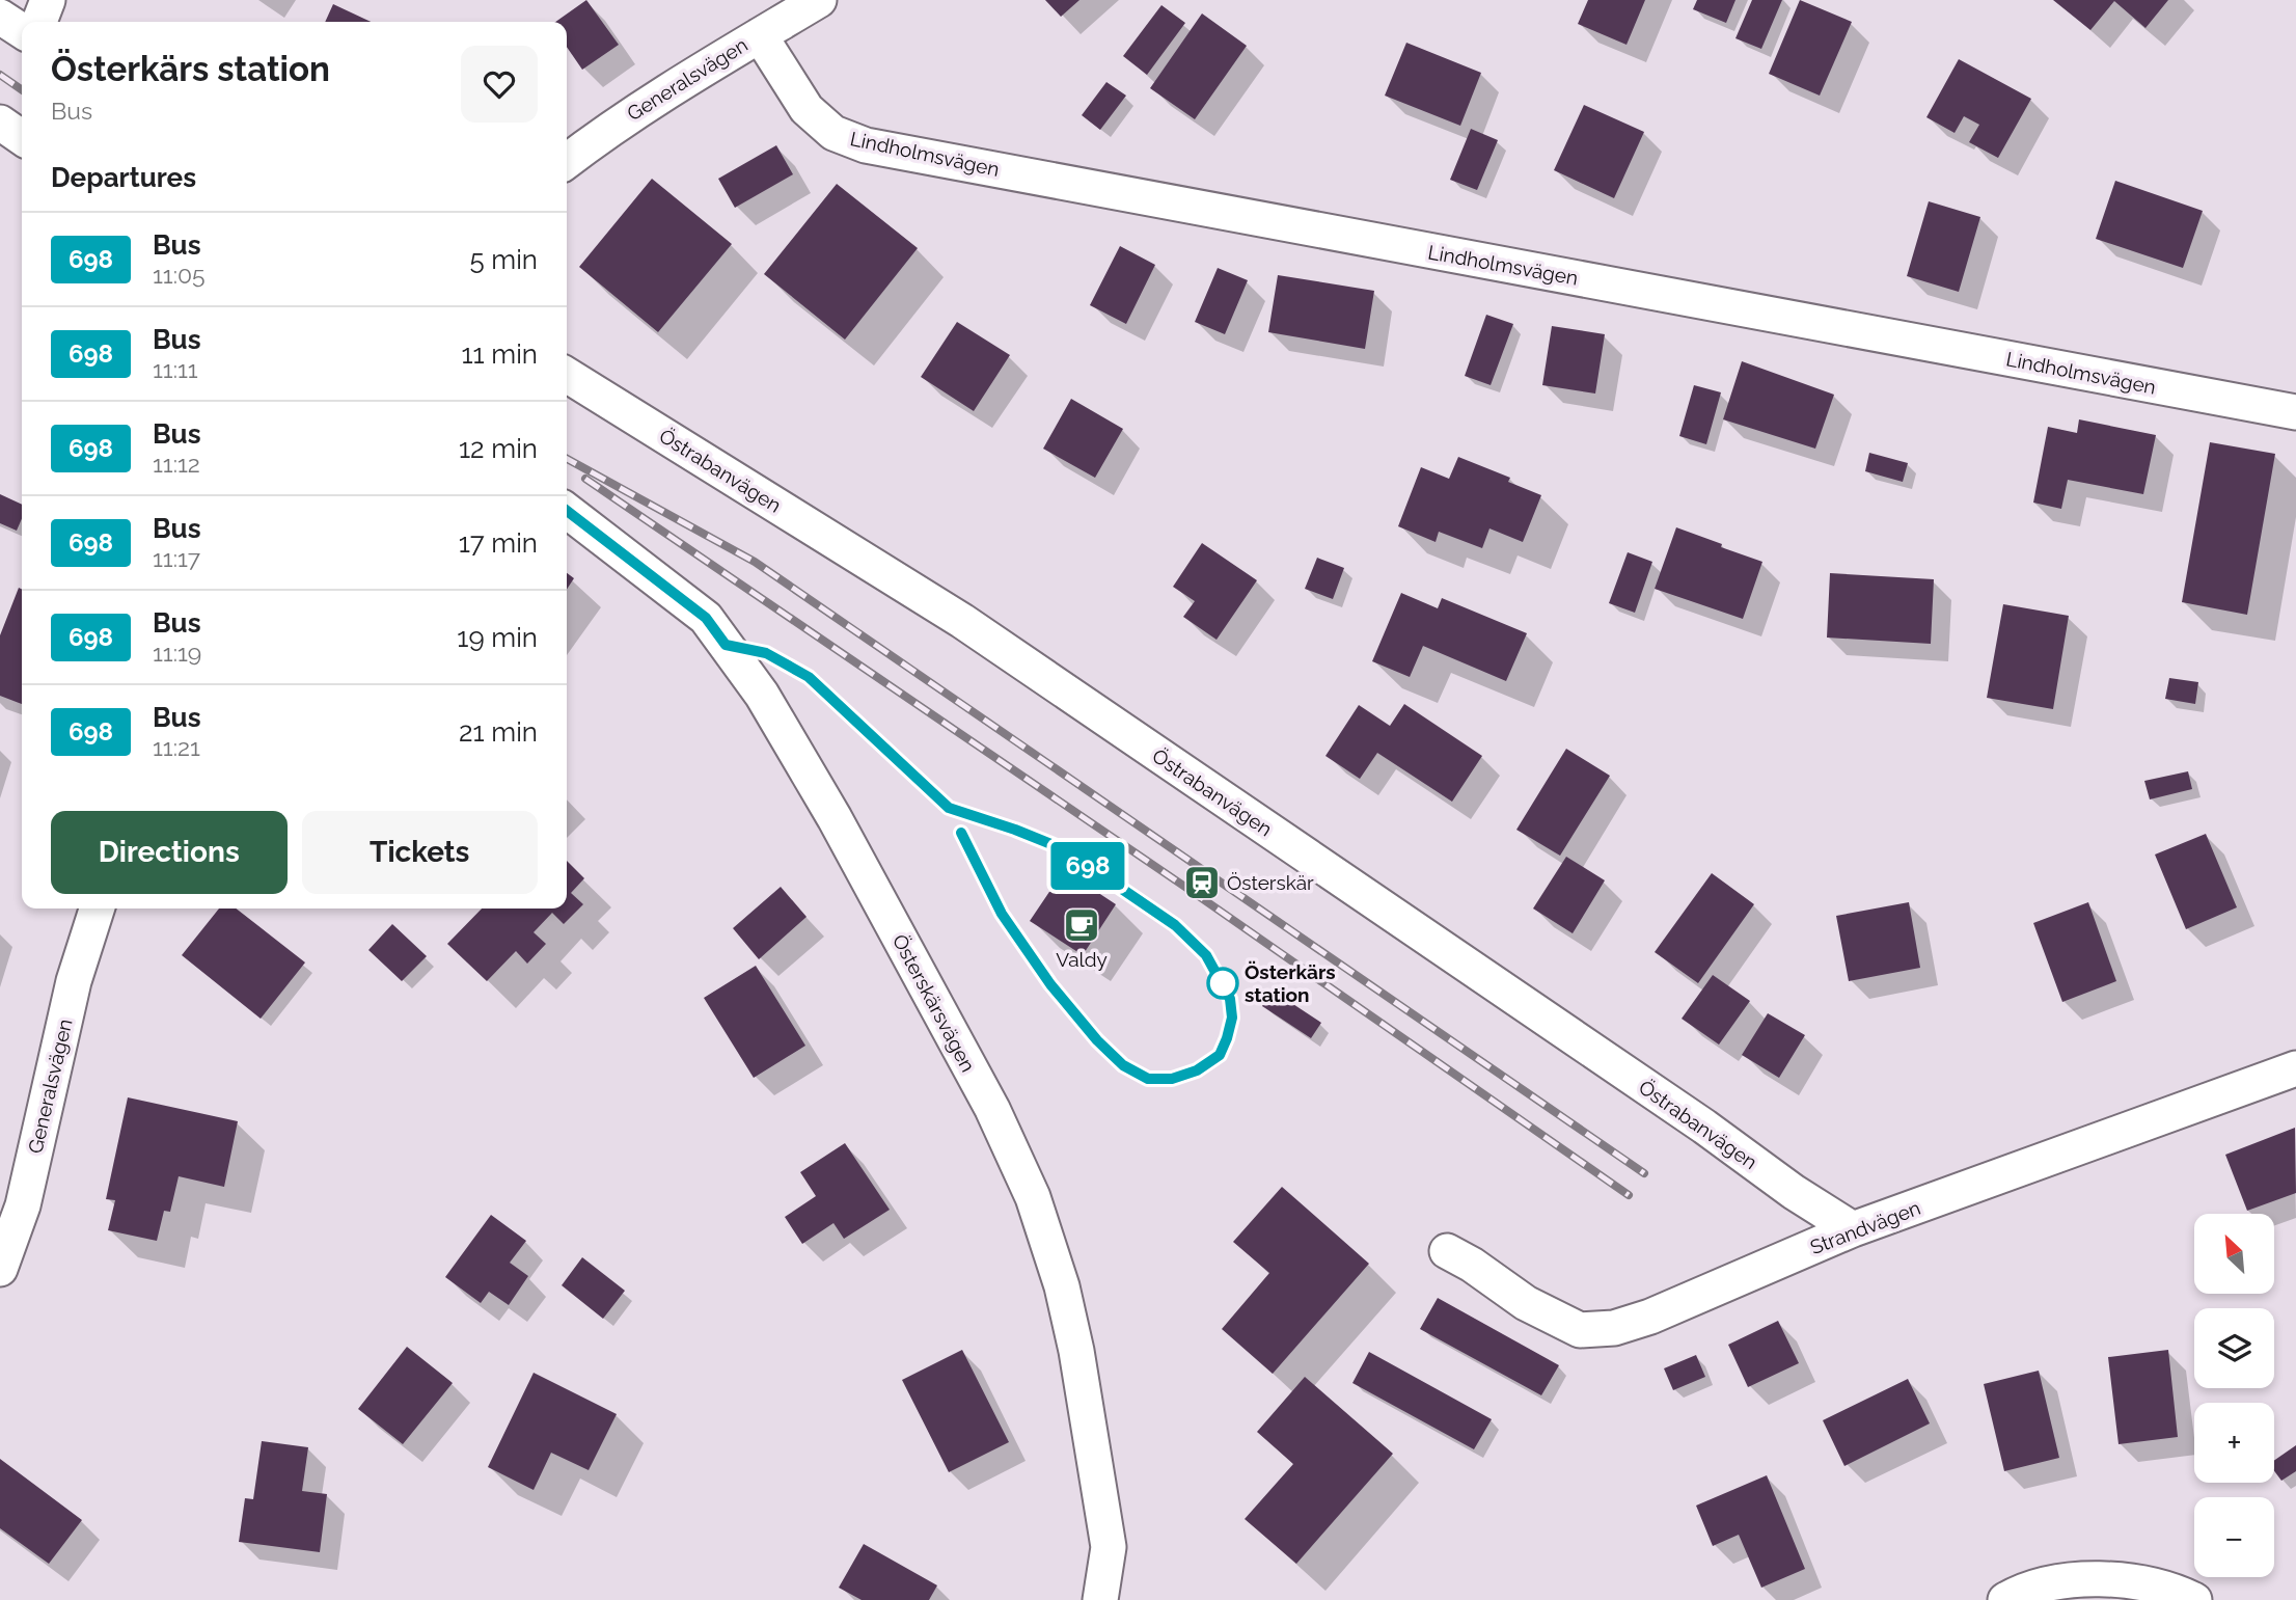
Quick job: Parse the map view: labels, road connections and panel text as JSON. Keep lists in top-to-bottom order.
{
  "streets": {
    "street": [
      "Generalsvägen",
      "Lindholmsvägen",
      "Östrabanvägen",
      "Österskärsvägen",
      "Strandvägen"
    ]
  },
  "crossings": [
    ["Generalsvägen", "Lindholmsvägen"],
    ["Östrabanvägen", "Strandvägen"]
  ],
  "places": {
    "station": ["Österskär"],
    "cafe": ["Valdy"],
    "other": ["Österkärs station"]
  },
  "lines": ["bus line 698"],
  "north": "top left",
  "page": {
    "on_map": "698",
    "heading": [
      ["Österkärs station", "Bus"],
      "Departures"
    ],
    "list": [
      {
        "mark": "698",
        "name": "Bus",
        "note": "11:05",
        "value": "5 min"
      },
      {
        "mark": "698",
        "name": "Bus",
        "note": "11:11",
        "value": "11 min"
      },
      {
        "mark": "698",
        "name": "Bus",
        "note": "11:12",
        "value": "12 min"
      },
      {
        "mark": "698",
        "name": "Bus",
        "note": "11:17",
        "value": "17 min"
      },
      {
        "mark": "698",
        "name": "Bus",
        "note": "11:19",
        "value": "19 min"
      },
      {
        "mark": "698",
        "name": "Bus",
        "note": "11:21",
        "value": "21 min"
      }
    ],
    "buttons": ["Directions", "Tickets"],
    "map_buttons": ["+", "−"]
  }
}
